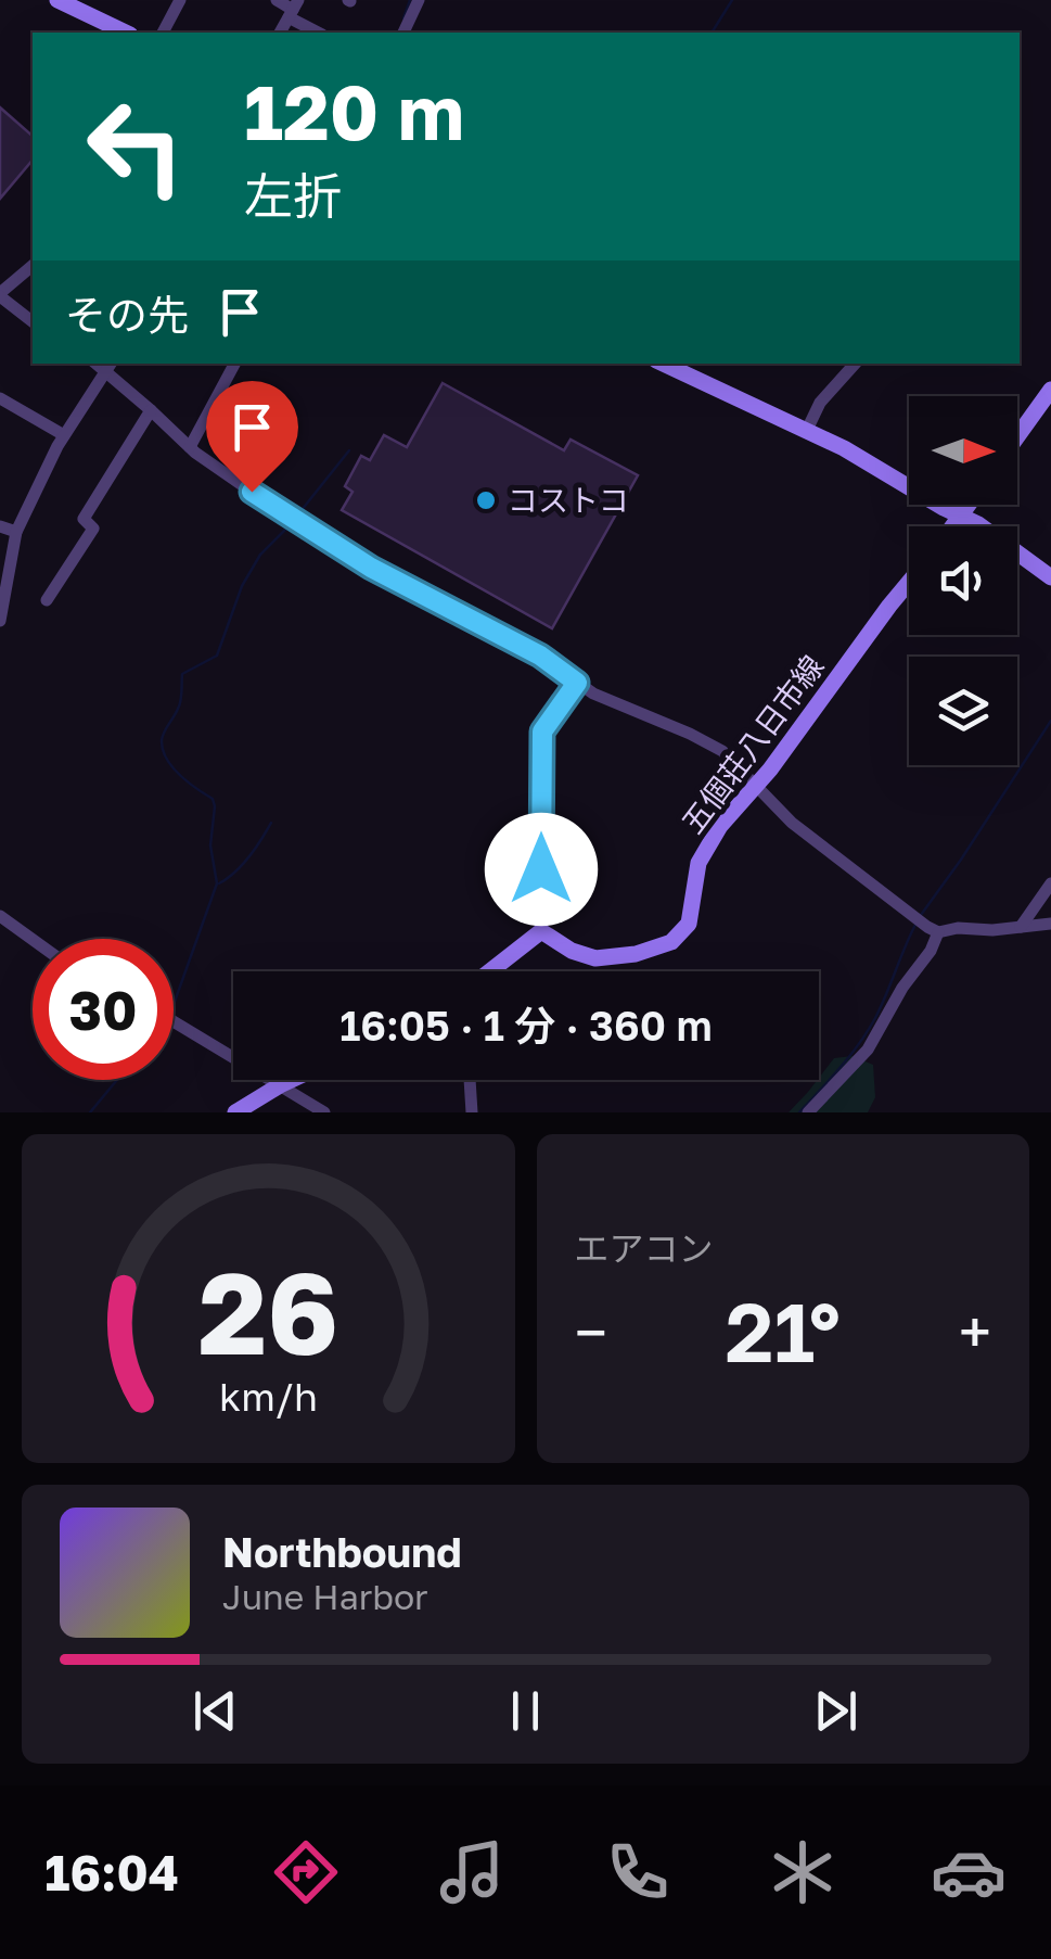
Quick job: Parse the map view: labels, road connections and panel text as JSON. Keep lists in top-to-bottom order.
{
  "streets": {
    "main road": ["五個荘八日市線"]
  },
  "places": ["コストコ"],
  "north": "right",
  "page": {
    "turn": ["120 m", "左折"],
    "then": "その先",
    "limit": "30",
    "trip": "16:05 · 1 分 · 360 m",
    "tile": "エアコン",
    "heat": ["−", "21°", "+"],
    "song": ["Northbound", "June Harbor"],
    "tabs": "16:04",
    "gauge": ["26", "km/h"]
  }
}
